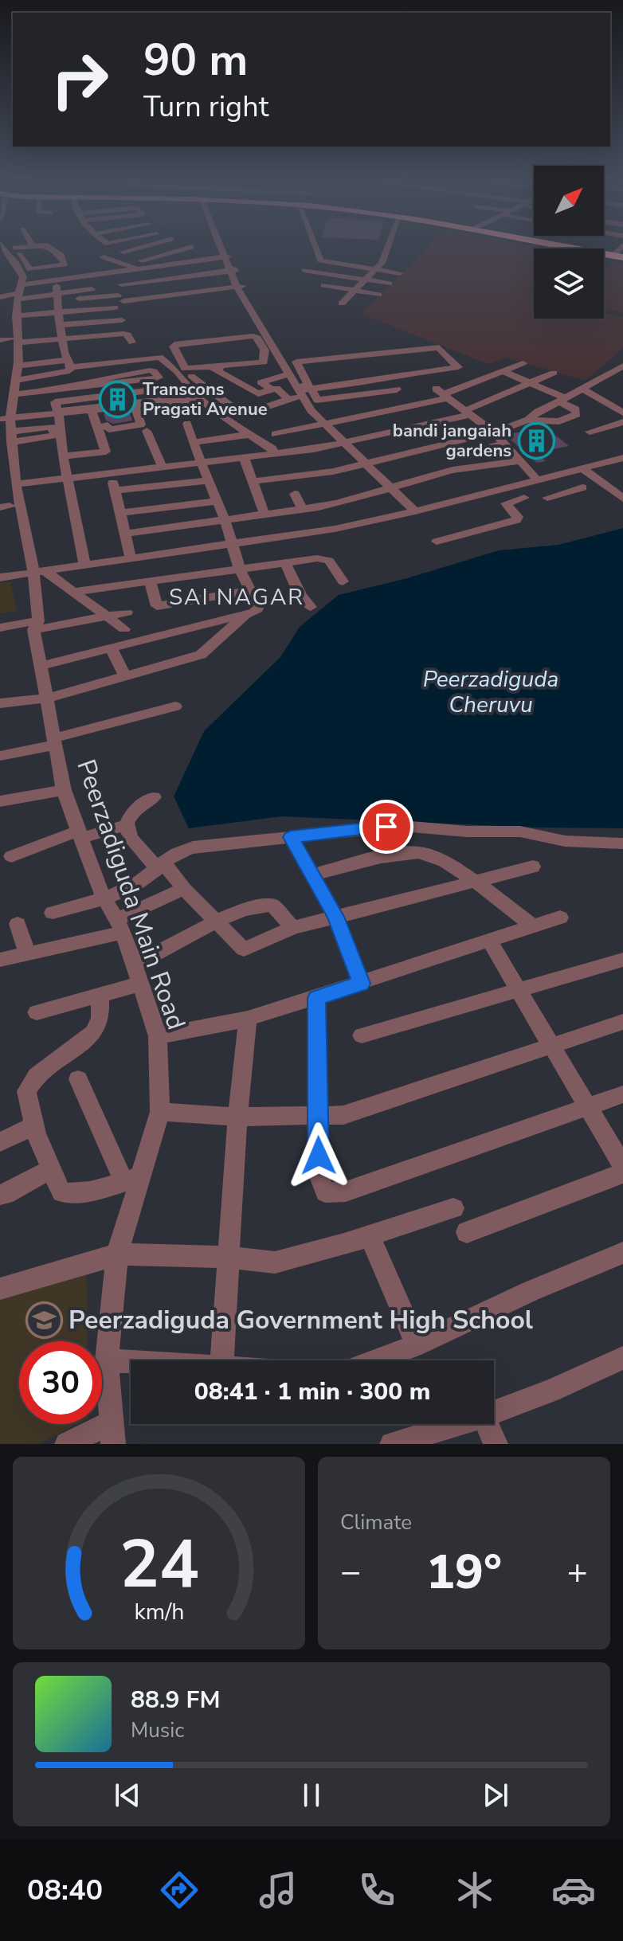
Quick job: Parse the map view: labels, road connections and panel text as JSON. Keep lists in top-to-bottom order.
{
  "streets": {
    "street": ["Peerzadiguda Main Road"]
  },
  "districts": ["SAI NAGAR"],
  "water": ["Peerzadiguda Cheruvu"],
  "places": {
    "building": ["Transcons Pragati Avenue", "bandi jangaiah gardens"],
    "school or university": ["Peerzadiguda Government High School"]
  },
  "north": "top right",
  "page": {
    "turn": ["90 m", "Turn right"],
    "limit": "30",
    "trip": "08:41 · 1 min · 300 m",
    "tile": "Climate",
    "heat": ["−", "19°", "+"],
    "song": ["88.9 FM", "Music"],
    "tabs": "08:40",
    "gauge": ["24", "km/h"]
  }
}
